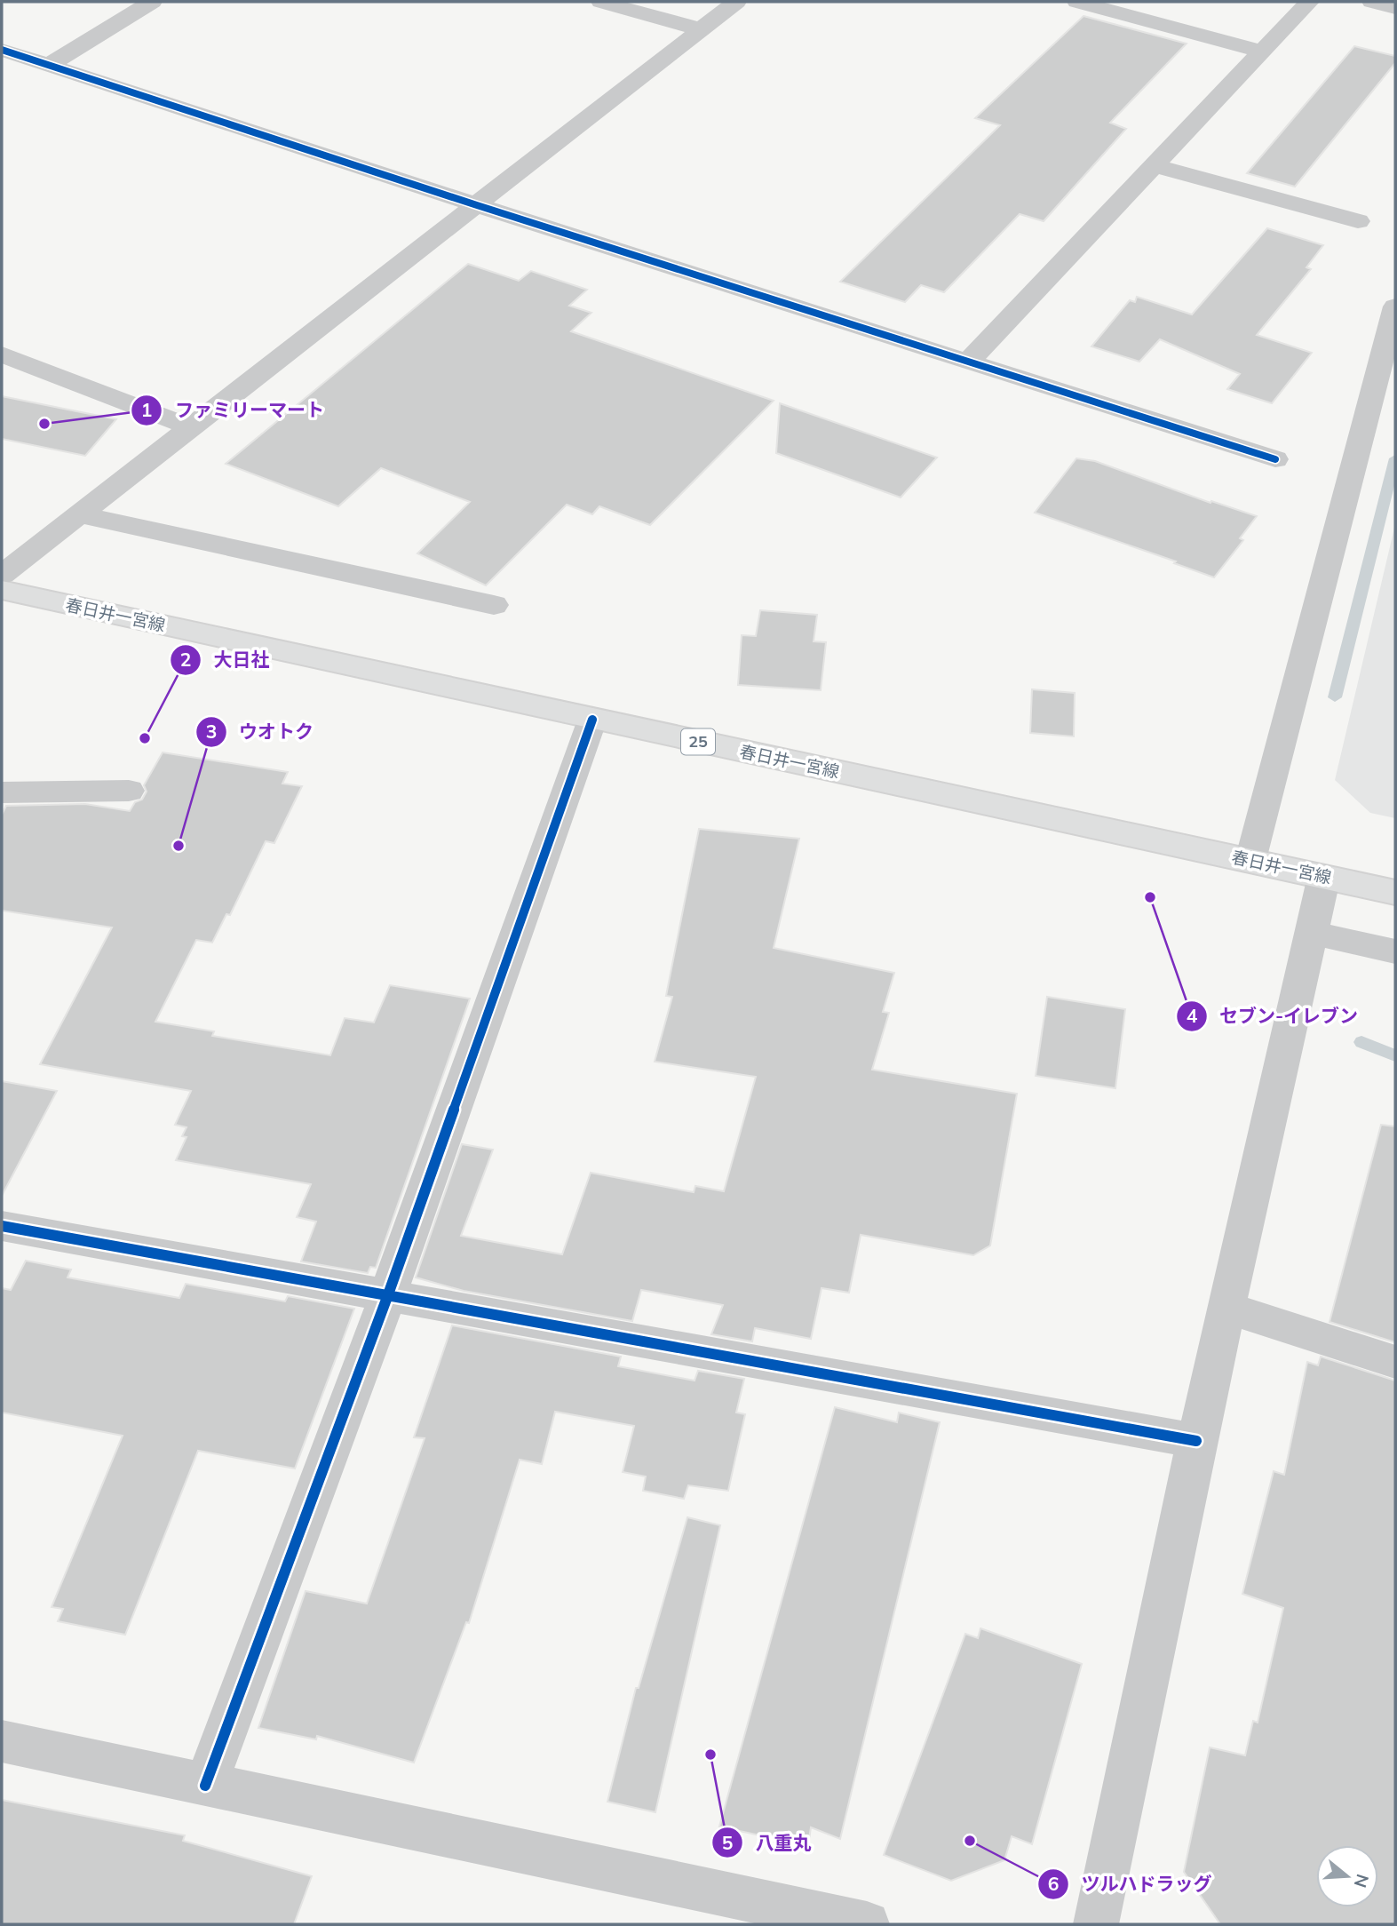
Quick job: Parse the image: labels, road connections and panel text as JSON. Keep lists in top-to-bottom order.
{
  "streets": {
    "main road": ["春日井一宮線", "25"]
  },
  "places": [
    "ファミリーマート",
    "大日社",
    "ウオトク",
    "セブン-イレブン",
    "八重丸",
    "ツルハドラッグ"
  ],
  "north": "right"
}
